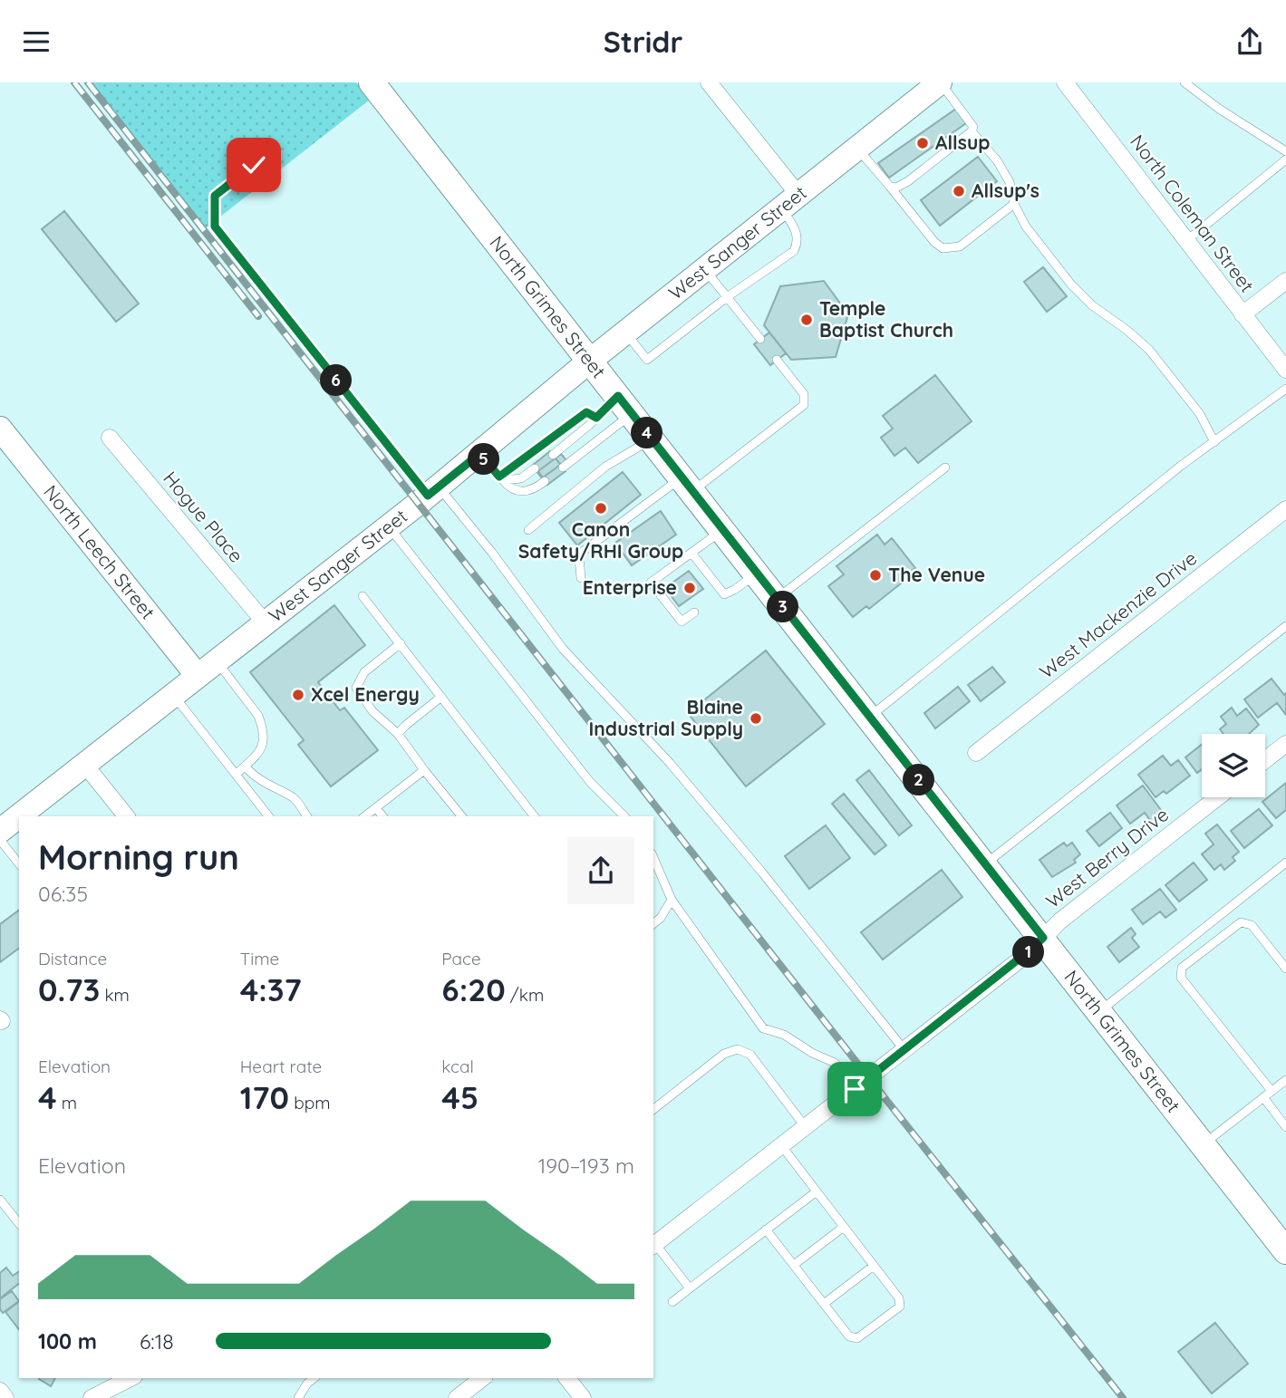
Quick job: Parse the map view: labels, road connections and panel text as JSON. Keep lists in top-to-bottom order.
{
  "streets": {
    "main road": ["West Sanger Street", "North Grimes Street", "North Leech Street"],
    "street": [
      "North Coleman Street",
      "Hogue Place",
      "West Mackenzie Drive",
      "West Berry Drive"
    ]
  },
  "crossings": [
    ["West Sanger Street", "North Grimes Street"],
    ["West Sanger Street", "Hogue Place"],
    ["West Sanger Street", "North Leech Street"],
    ["North Grimes Street", "West Berry Drive"]
  ],
  "places": [
    "Allsup",
    "Allsup's",
    "Temple Baptist Church",
    "Canon Safety/RHI Group",
    "The Venue",
    "Enterprise",
    "Xcel Energy",
    "Blaine Industrial Supply"
  ],
  "page": {
    "header": "Stridr",
    "pins": [
      "6",
      "4",
      "5",
      "3",
      "2",
      "1"
    ],
    "heading": ["Morning run", "06:35"],
    "stats": [
      ["Distance", "0.73 km"],
      ["Time", "4:37"],
      ["Pace", "6:20 /km"],
      ["Elevation", "4 m"],
      ["Heart rate", "170 bpm"],
      ["kcal", "45"]
    ],
    "chart": ["Elevation", "190–193 m"],
    "list": [
      {
        "name": "100 m",
        "note": "6:18"
      }
    ]
  }
}
